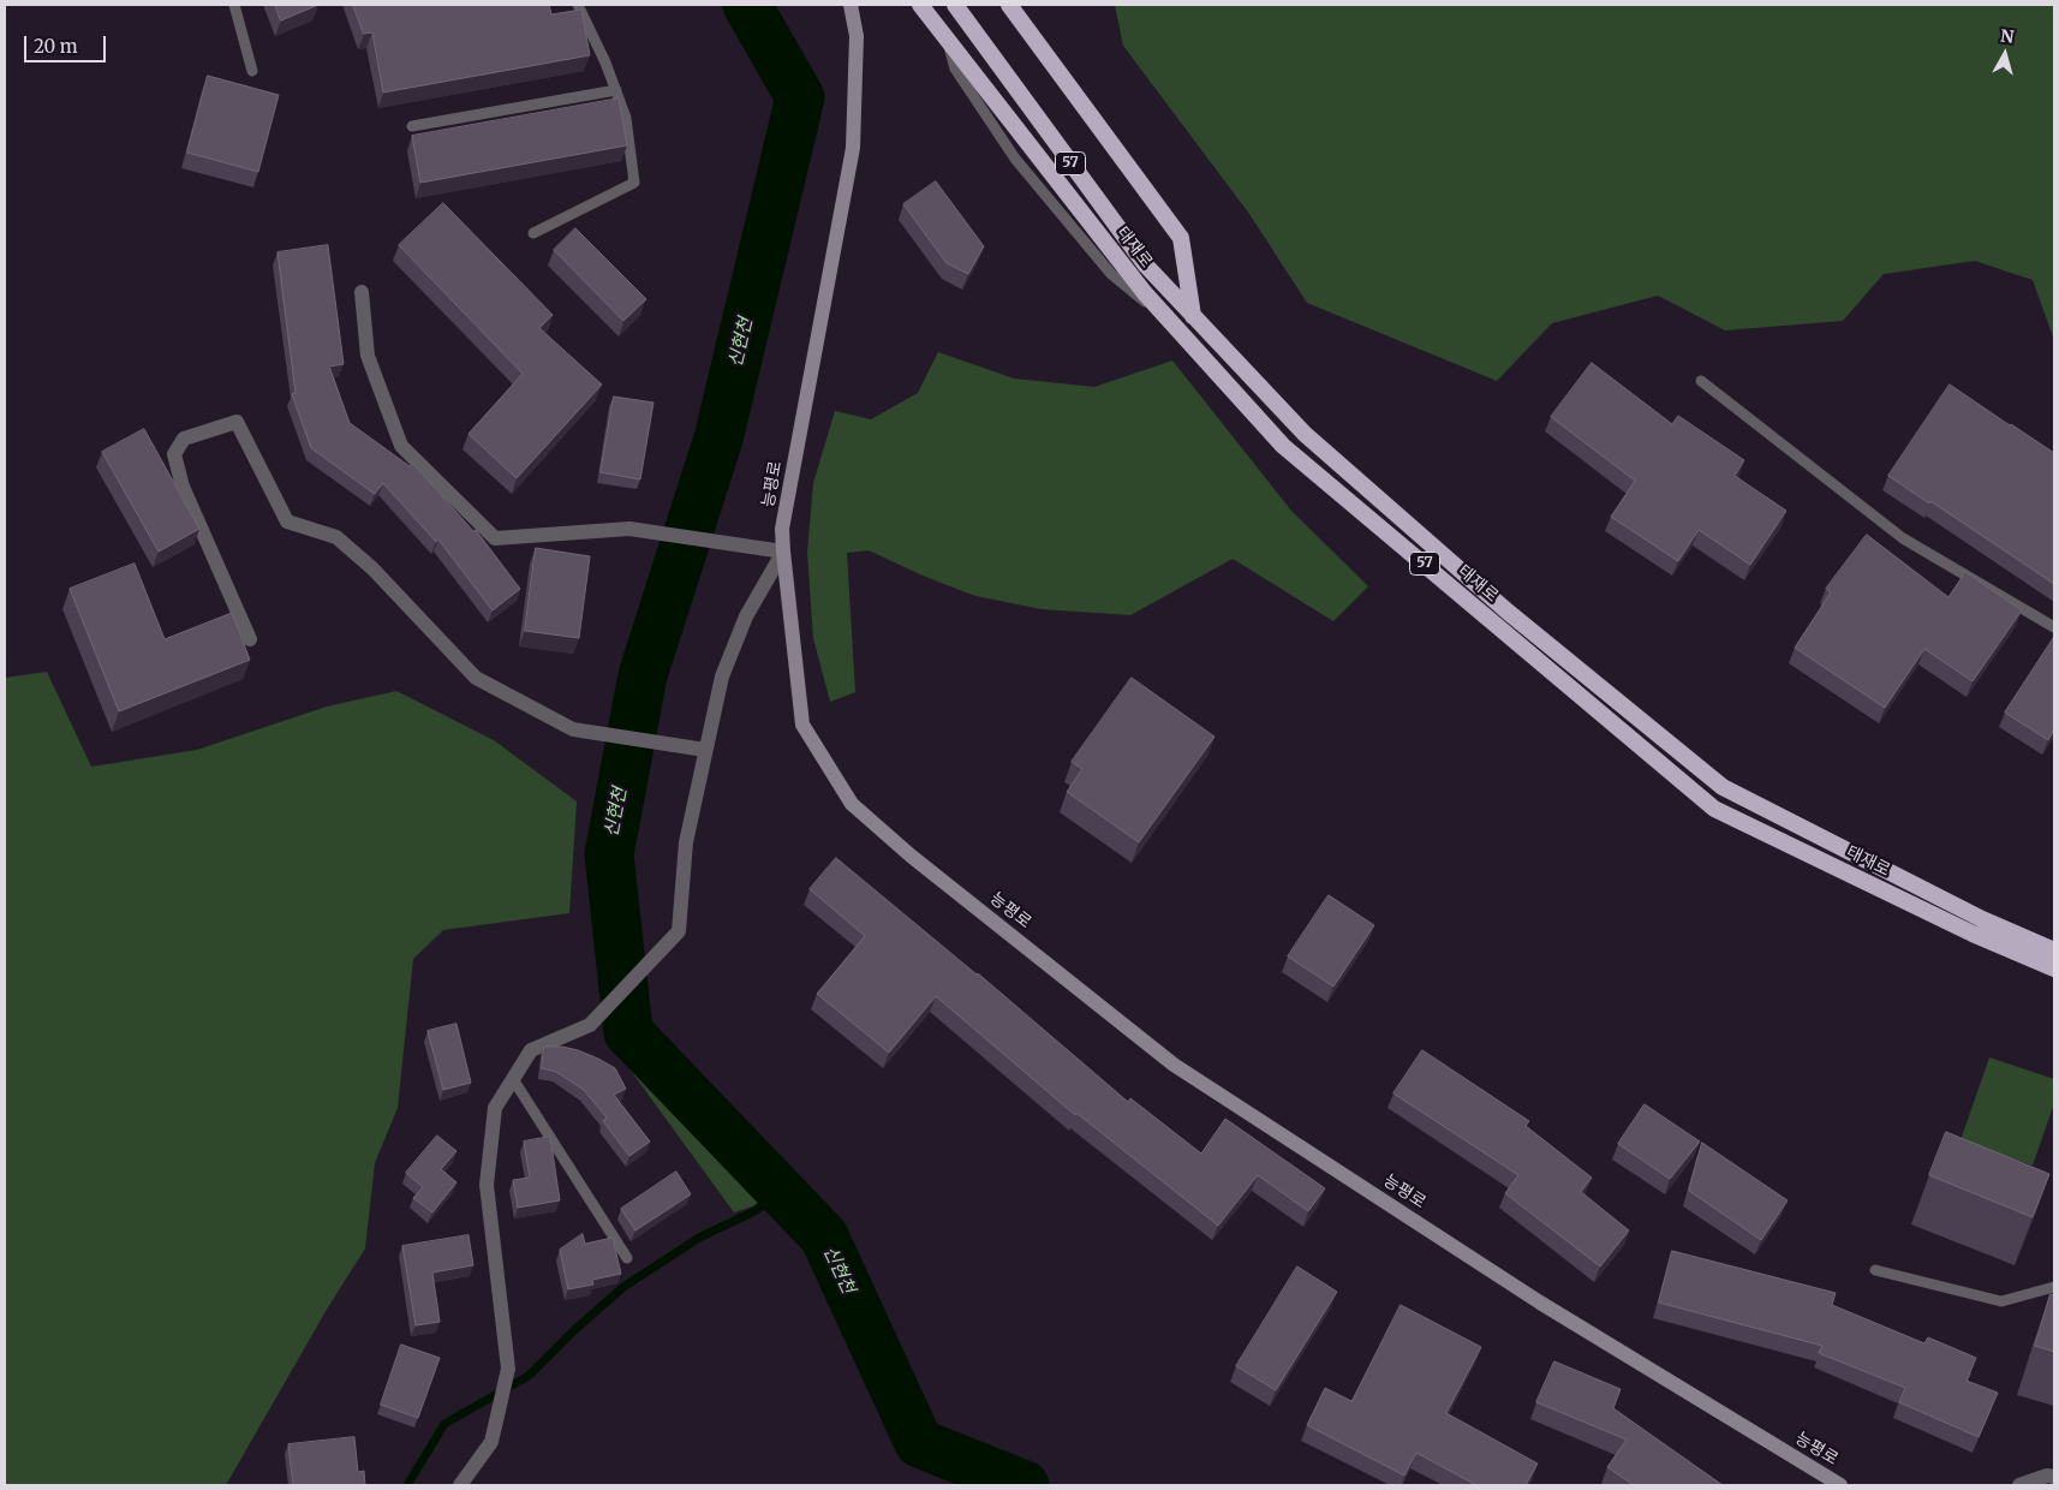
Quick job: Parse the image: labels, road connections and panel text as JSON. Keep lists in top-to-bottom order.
{
  "streets": {
    "highway": ["57", "태재로"],
    "main road": ["능평로"]
  },
  "water": ["신현천"],
  "scale_bar": "20 m",
  "north": "top"
}
